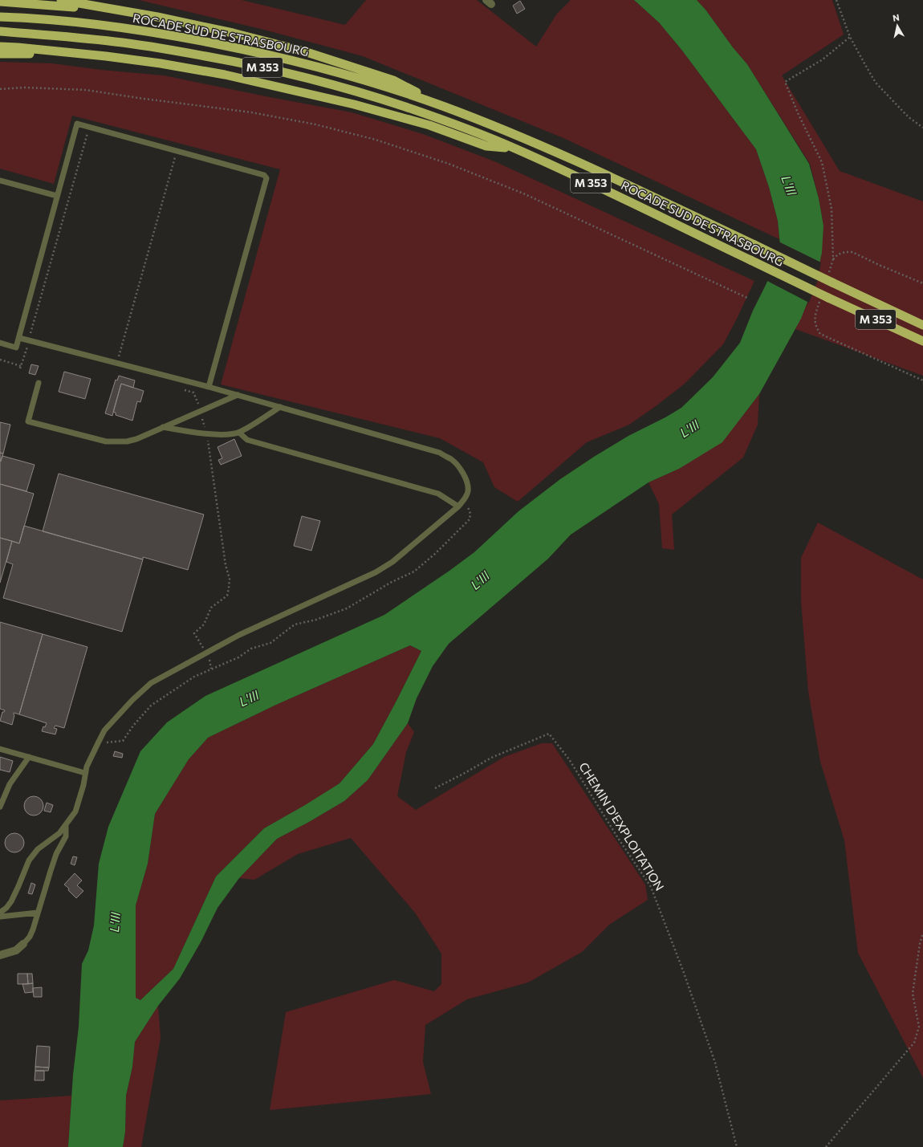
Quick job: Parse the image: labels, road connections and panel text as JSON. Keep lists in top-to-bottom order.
{
  "streets": {
    "highway": ["ROCADE SUD DE STRASBOURG", "M 353"],
    "path": ["CHEMIN D'EXPLOITATION"]
  },
  "water": ["L'Ill"],
  "north": "top"
}
